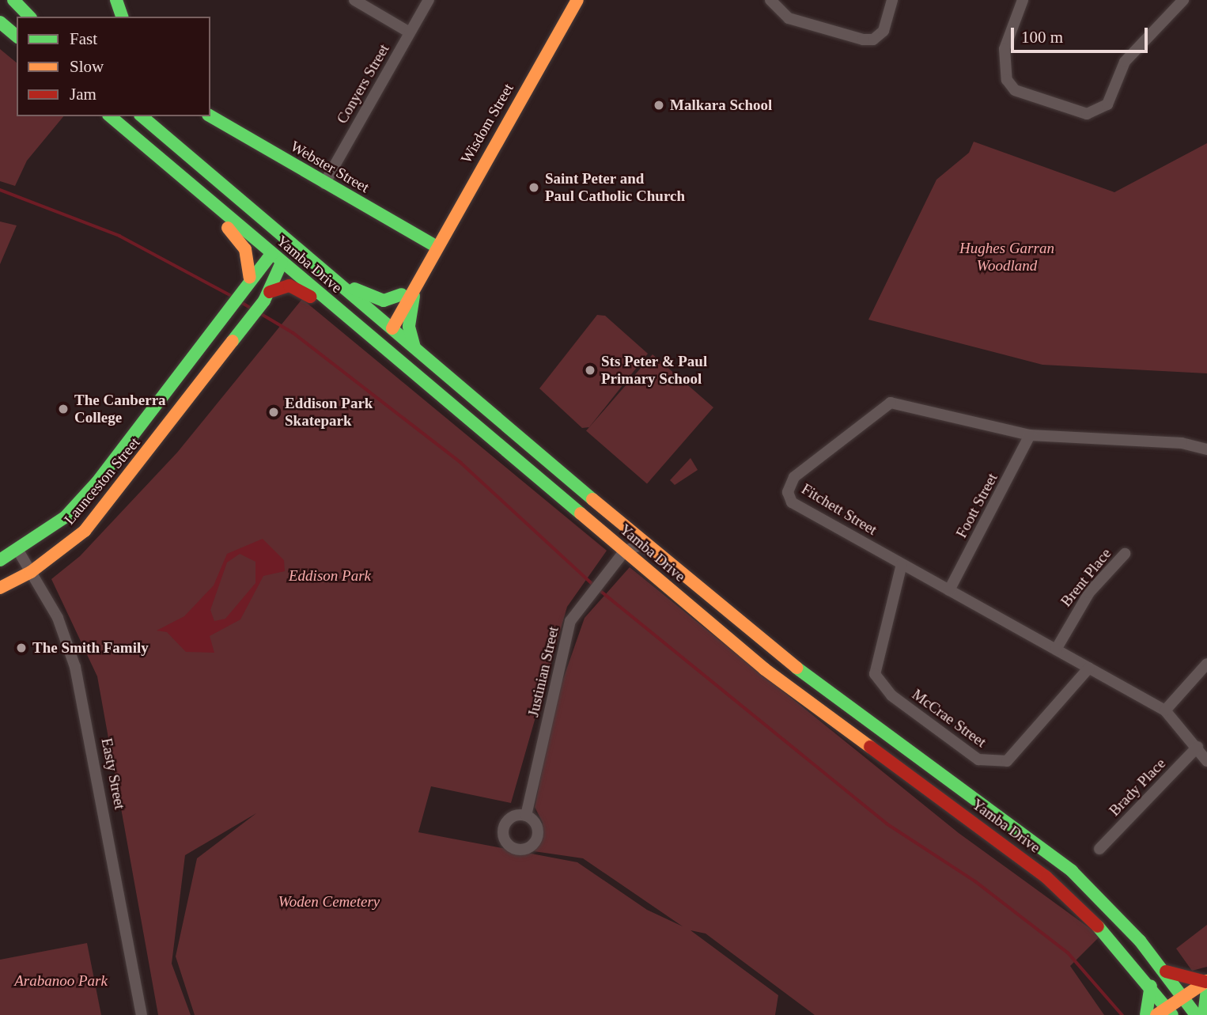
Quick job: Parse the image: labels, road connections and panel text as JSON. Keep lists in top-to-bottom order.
{
  "streets": {
    "main road": [
      "Wisdom Street",
      "Webster Street",
      "Yamba Drive",
      "Launceston Street"
    ],
    "street": [
      "Conyers Street",
      "Foott Street",
      "Fitchett Street",
      "Brent Place",
      "Justinian Street",
      "McCrae Street",
      "Easty Street",
      "Brady Place"
    ]
  },
  "crossings": [
    ["Conyers Street", "Webster Street"],
    ["Wisdom Street", "Webster Street"],
    ["Wisdom Street", "Yamba Drive"],
    ["Yamba Drive", "Launceston Street"],
    ["Yamba Drive", "Justinian Street"],
    ["Launceston Street", "Easty Street"],
    ["Foott Street", "Fitchett Street"],
    ["Fitchett Street", "Brent Place"],
    ["Fitchett Street", "McCrae Street"],
    ["Fitchett Street", "Brady Place"]
  ],
  "parks": [
    "Hughes Garran Woodland",
    "Eddison Park",
    "Woden Cemetery",
    "Arabanoo Park"
  ],
  "places": [
    "Malkara School",
    "Saint Peter and Paul Catholic Church",
    "Sts Peter & Paul Primary School",
    "The Canberra College",
    "Eddison Park Skatepark",
    "The Smith Family"
  ],
  "legend": ["Fast", "Slow", "Jam"],
  "scale_bar": "100 m"
}
